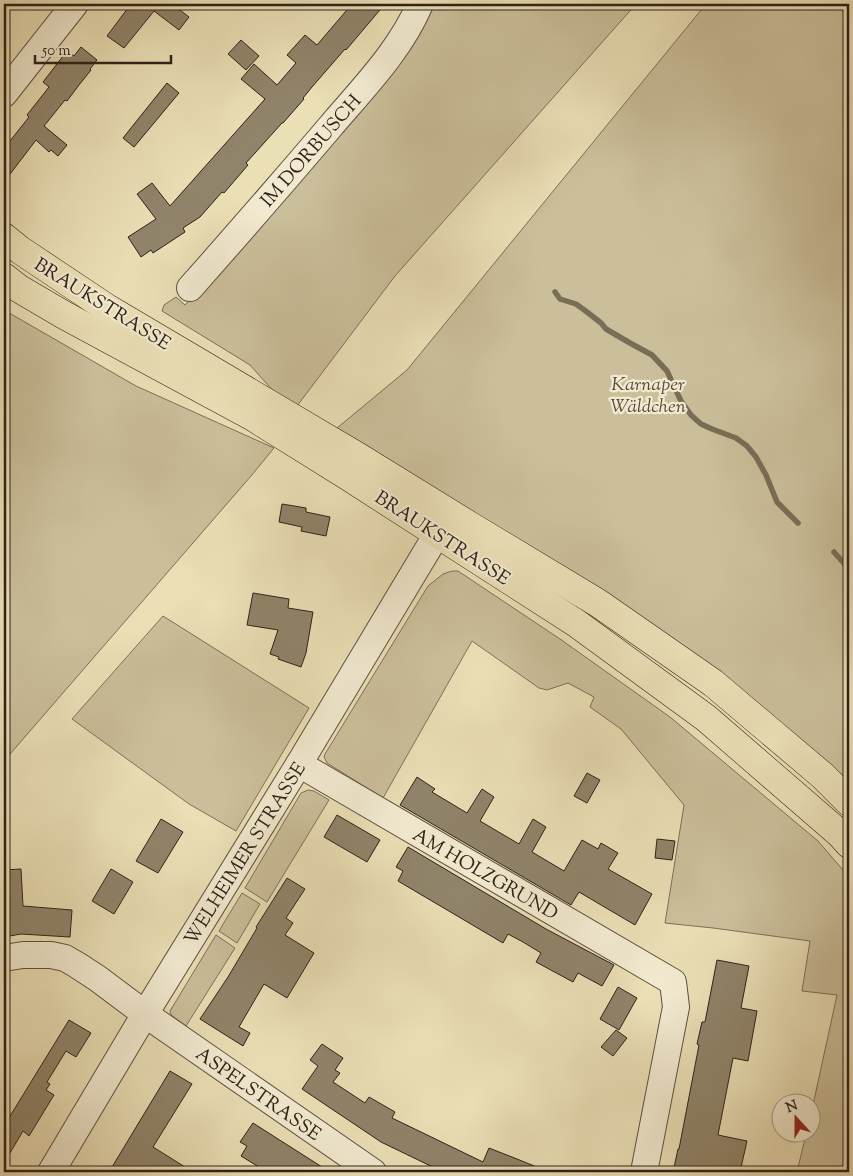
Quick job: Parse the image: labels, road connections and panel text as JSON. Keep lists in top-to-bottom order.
{
  "streets": {
    "main road": ["BRAUKSTRASSE"],
    "street": [
      "IM DORBUSCH",
      "WELHEIMER STRASSE",
      "AM HOLZGRUND",
      "ASPELSTRASSE"
    ]
  },
  "crossings": [
    ["BRAUKSTRASSE", "WELHEIMER STRASSE"],
    ["WELHEIMER STRASSE", "AM HOLZGRUND"],
    ["WELHEIMER STRASSE", "ASPELSTRASSE"]
  ],
  "parks": ["Karnaper Wäldchen"],
  "scale_bar": "50 m",
  "north": "top"
}
